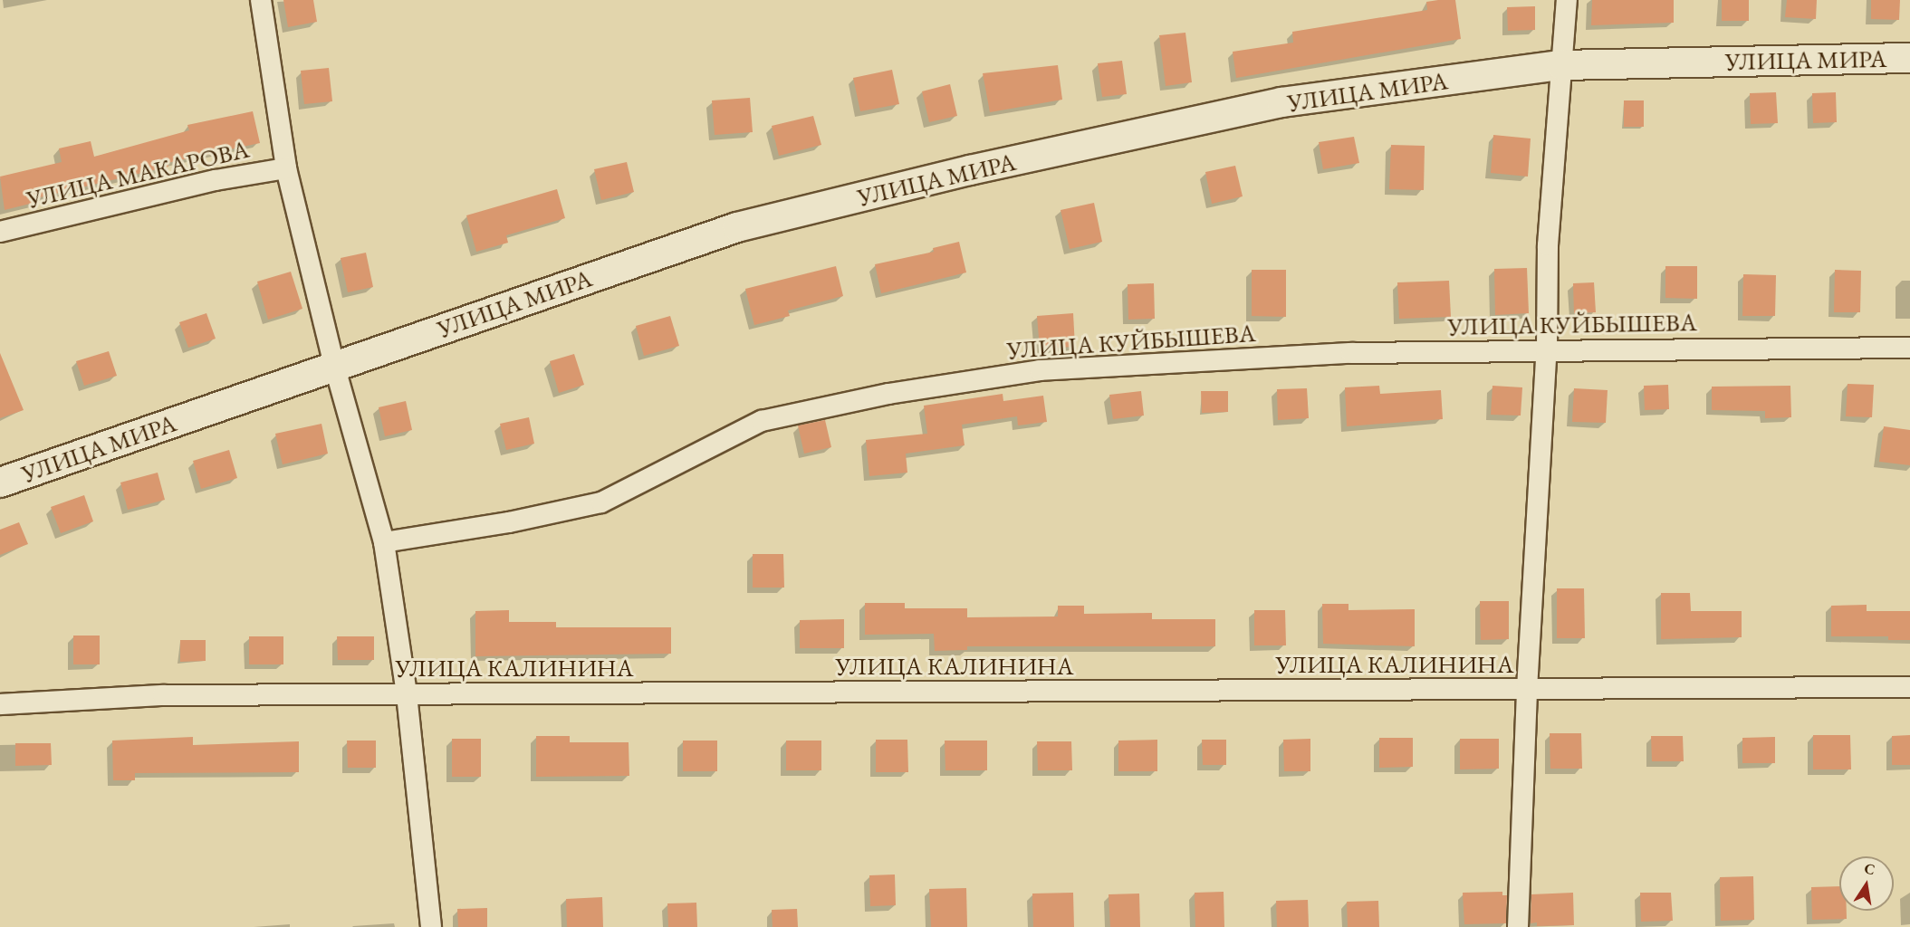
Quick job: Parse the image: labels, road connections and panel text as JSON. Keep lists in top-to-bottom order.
{
  "streets": {
    "street": [
      "УЛИЦА МИРА",
      "УЛИЦА МАКАРОВА",
      "УЛИЦА КУЙБЫШЕВА",
      "УЛИЦА КАЛИНИНА"
    ]
  },
  "north": "top"
}
